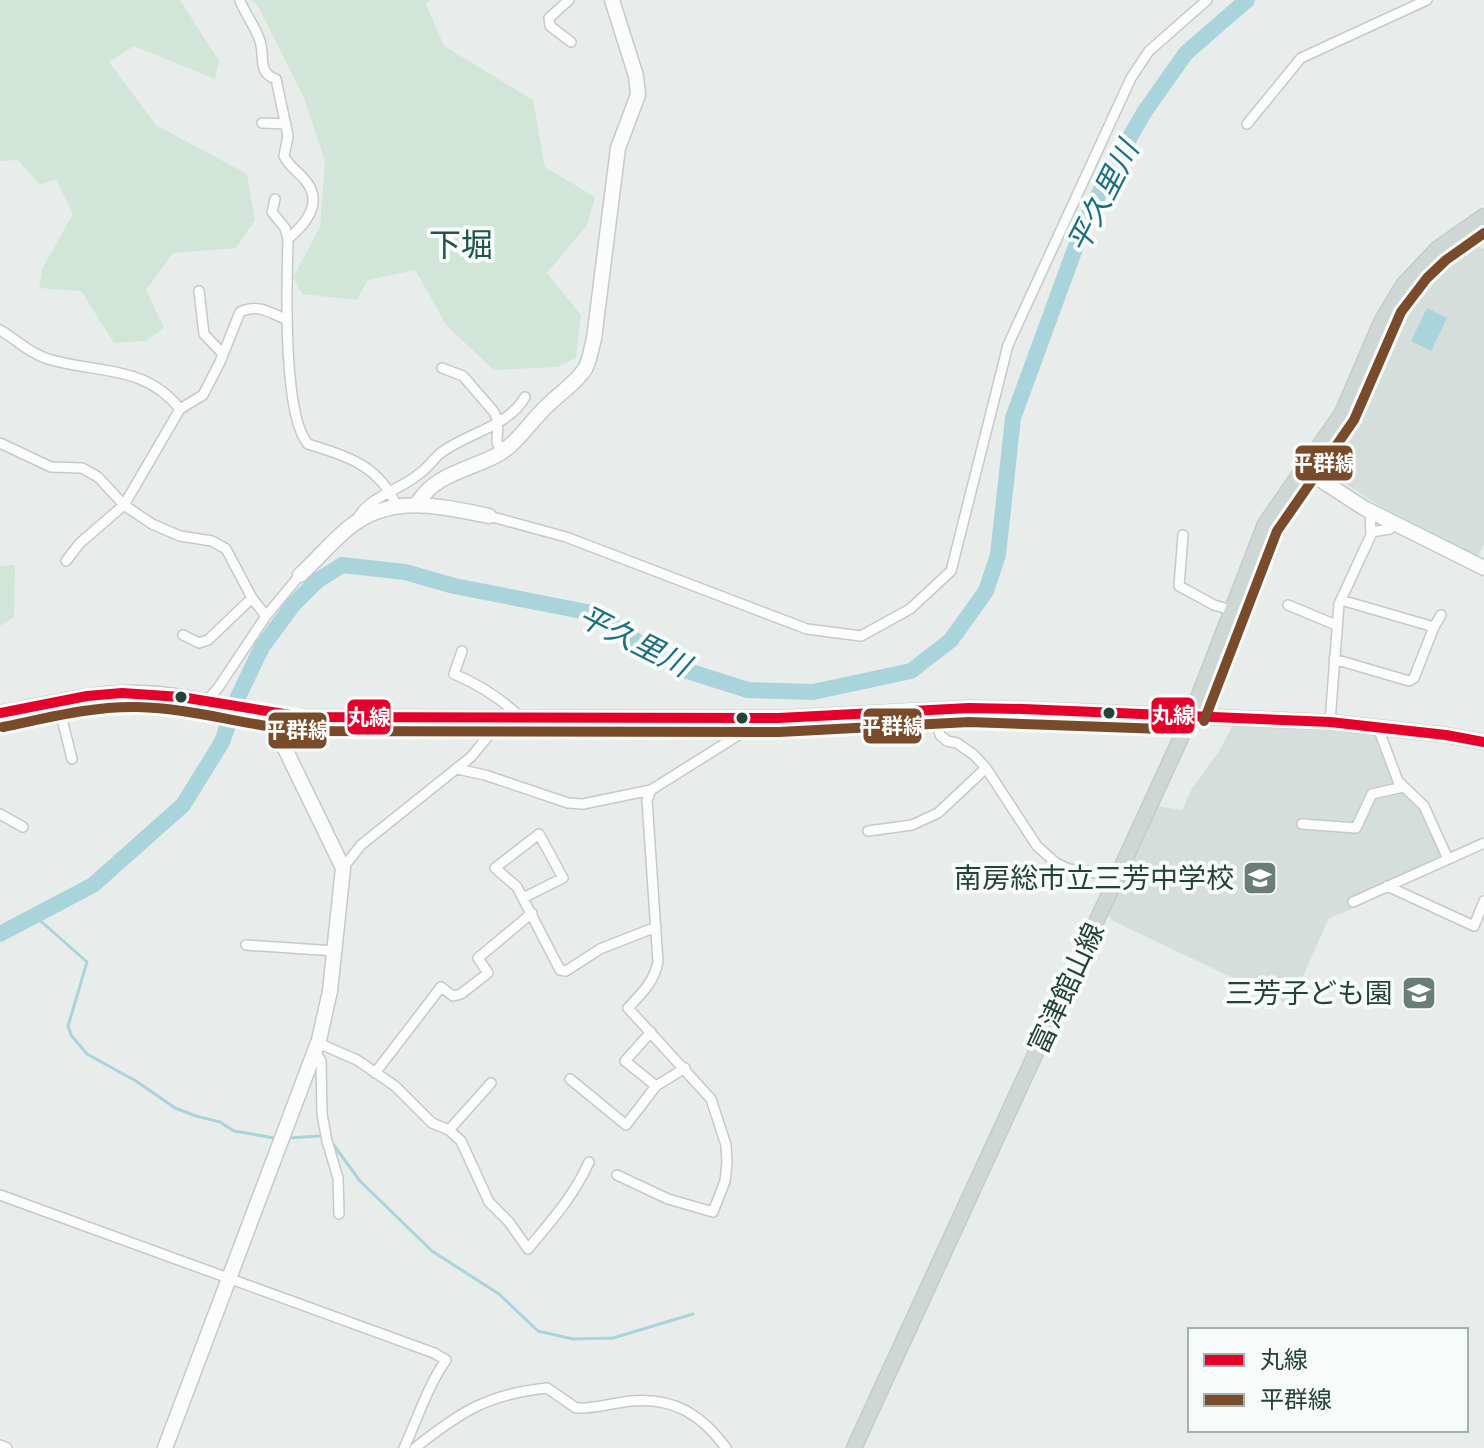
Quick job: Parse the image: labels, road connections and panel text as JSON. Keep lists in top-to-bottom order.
{
  "streets": {
    "main road": ["富津館山線"]
  },
  "districts": ["下堀"],
  "water": ["平久里川"],
  "places": {
    "school or university": ["南房総市立三芳中学校", "三芳子ども園"]
  },
  "lines": ["transit line 平群線", "transit line 丸線"],
  "legend": ["丸線", "平群線"]
}
